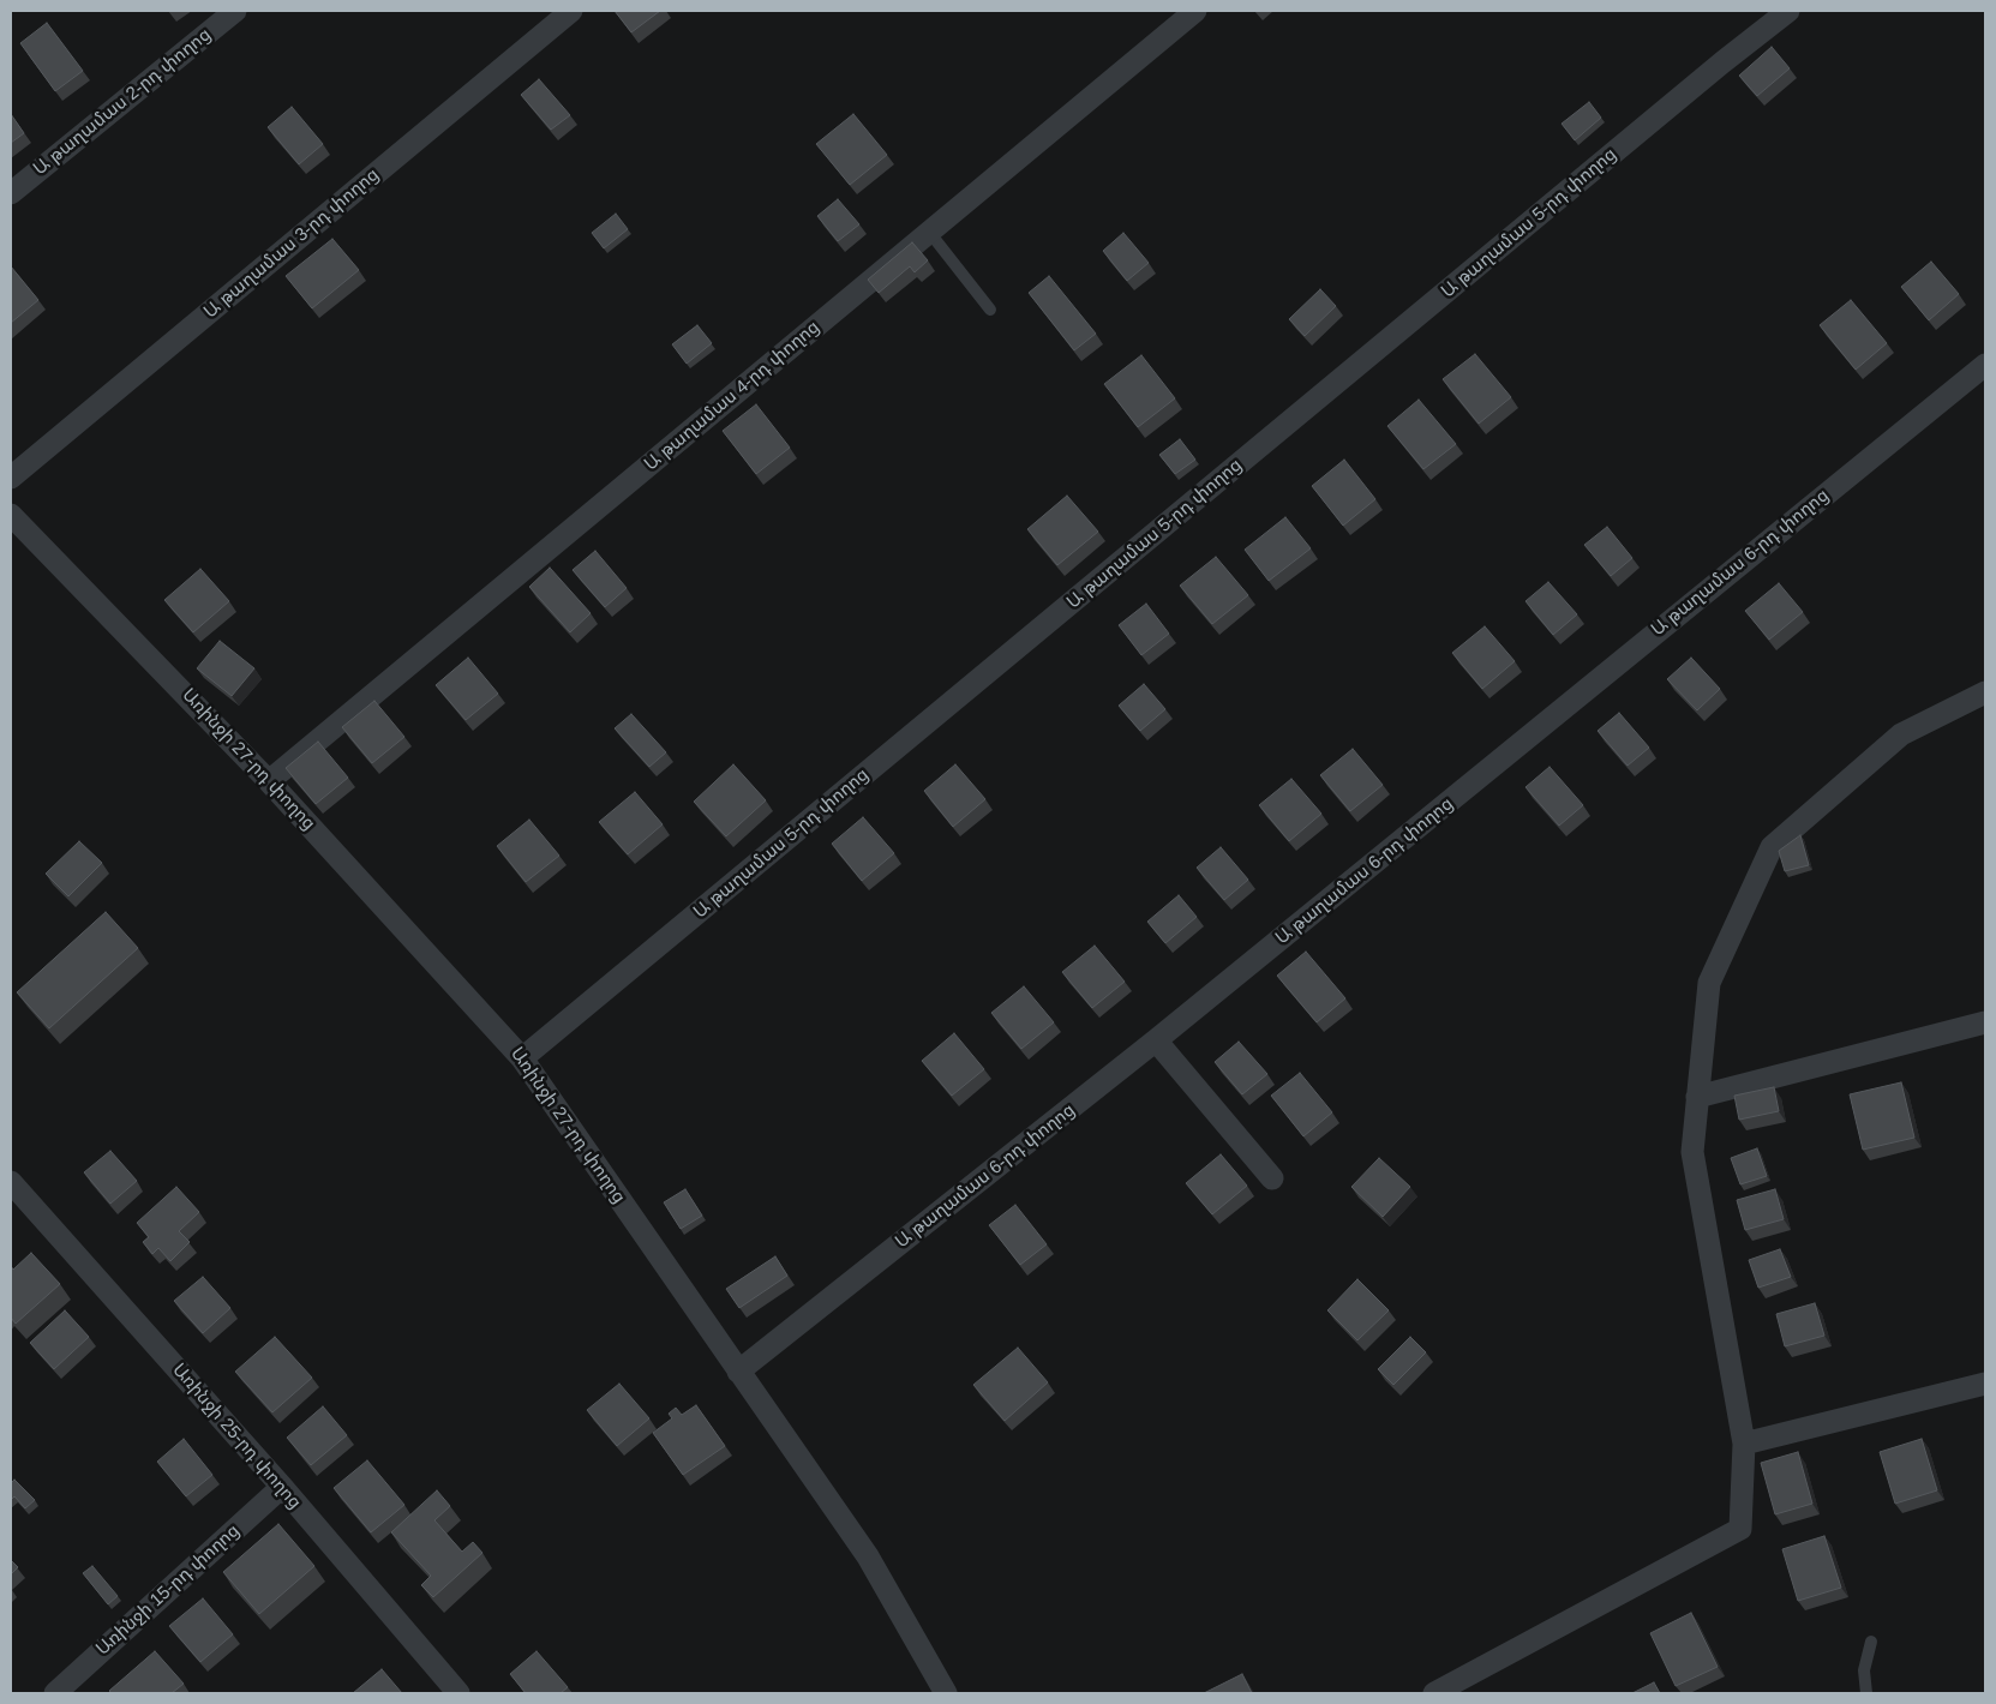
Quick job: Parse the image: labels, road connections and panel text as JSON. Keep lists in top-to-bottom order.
{
  "streets": {
    "street": [
      "Ա թաղամաս 2-րդ փողոց",
      "Ա թաղամաս 5-րդ փողոց",
      "Ա թաղամաս 3-րդ փողոց",
      "Ա թաղամաս 4-րդ փողոց",
      "Ա թաղամաս 6-րդ փողոց",
      "Առինջի 27-րդ փողոց",
      "Առինջի 25-րդ փողոց",
      "Առինջի 15-րդ փողոց"
    ]
  },
  "crossings": [
    ["Ա թաղամաս 5-րդ փողոց", "Առինջի 27-րդ փողոց"],
    ["Ա թաղամաս 4-րդ փողոց", "Առինջի 27-րդ փողոց"],
    ["Ա թաղամաս 6-րդ փողոց", "Առինջի 27-րդ փողոց"],
    ["Առինջի 25-րդ փողոց", "Առինջի 15-րդ փողոց"]
  ]
}
